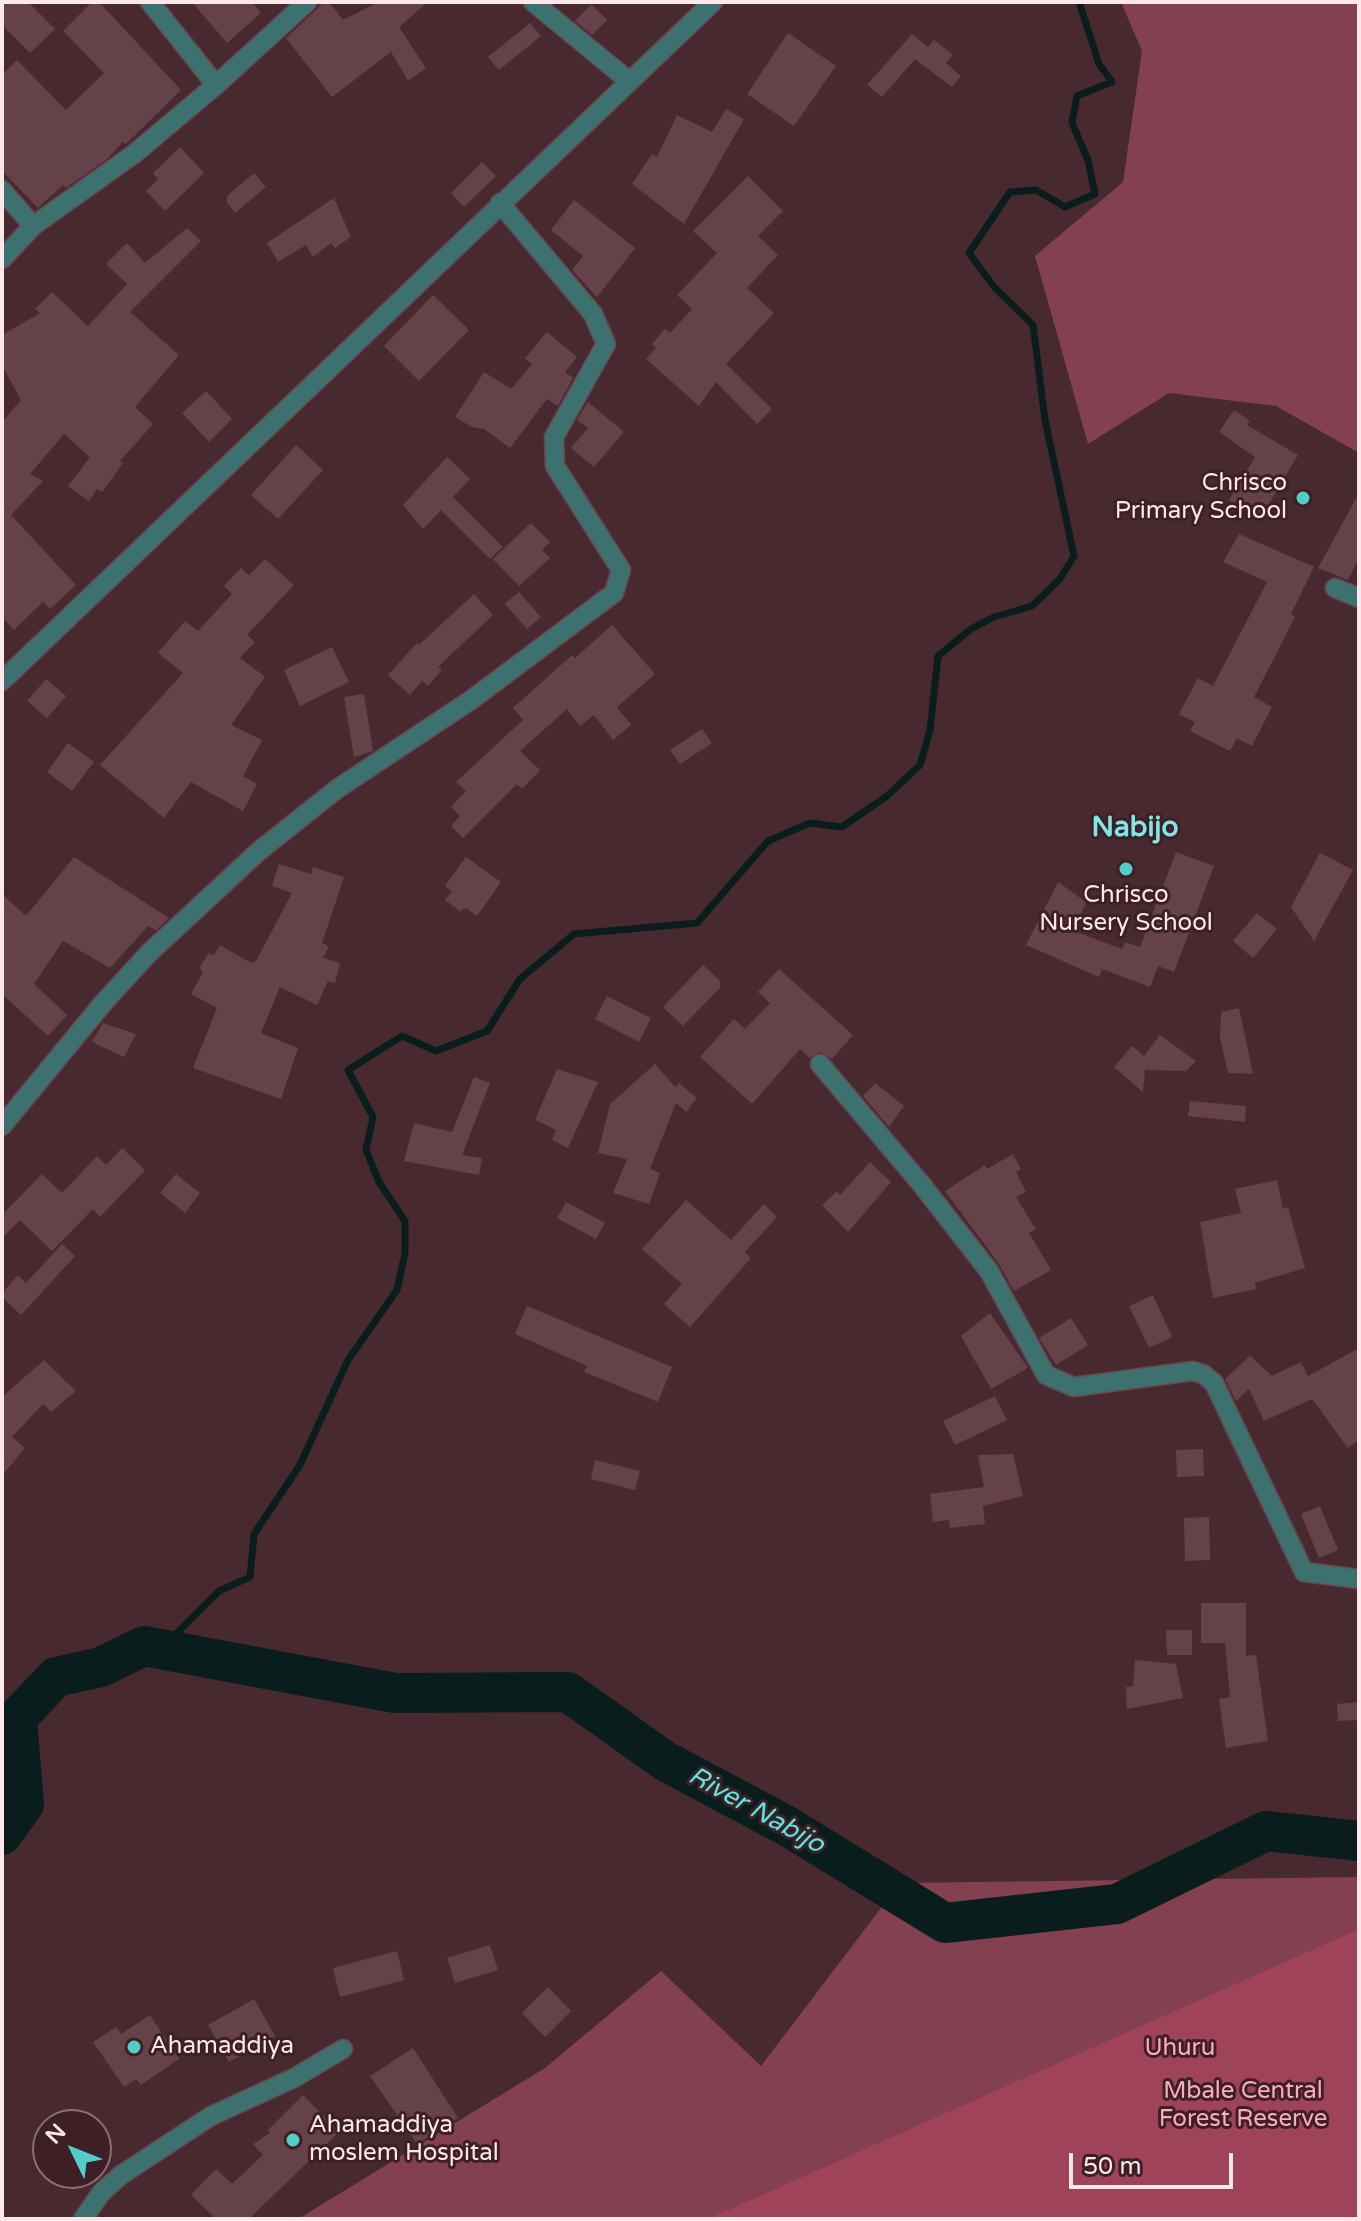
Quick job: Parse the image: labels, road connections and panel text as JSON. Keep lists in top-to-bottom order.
{
  "districts": ["Nabijo"],
  "water": ["River Nabijo"],
  "parks": ["Uhuru", "Mbale Central Forest Reserve"],
  "places": [
    "Chrisco Primary School",
    "Chrisco Nursery School",
    "Ahamaddiya",
    "Ahamaddiya moslem Hospital"
  ],
  "scale_bar": "50 m",
  "north": "top left"
}
